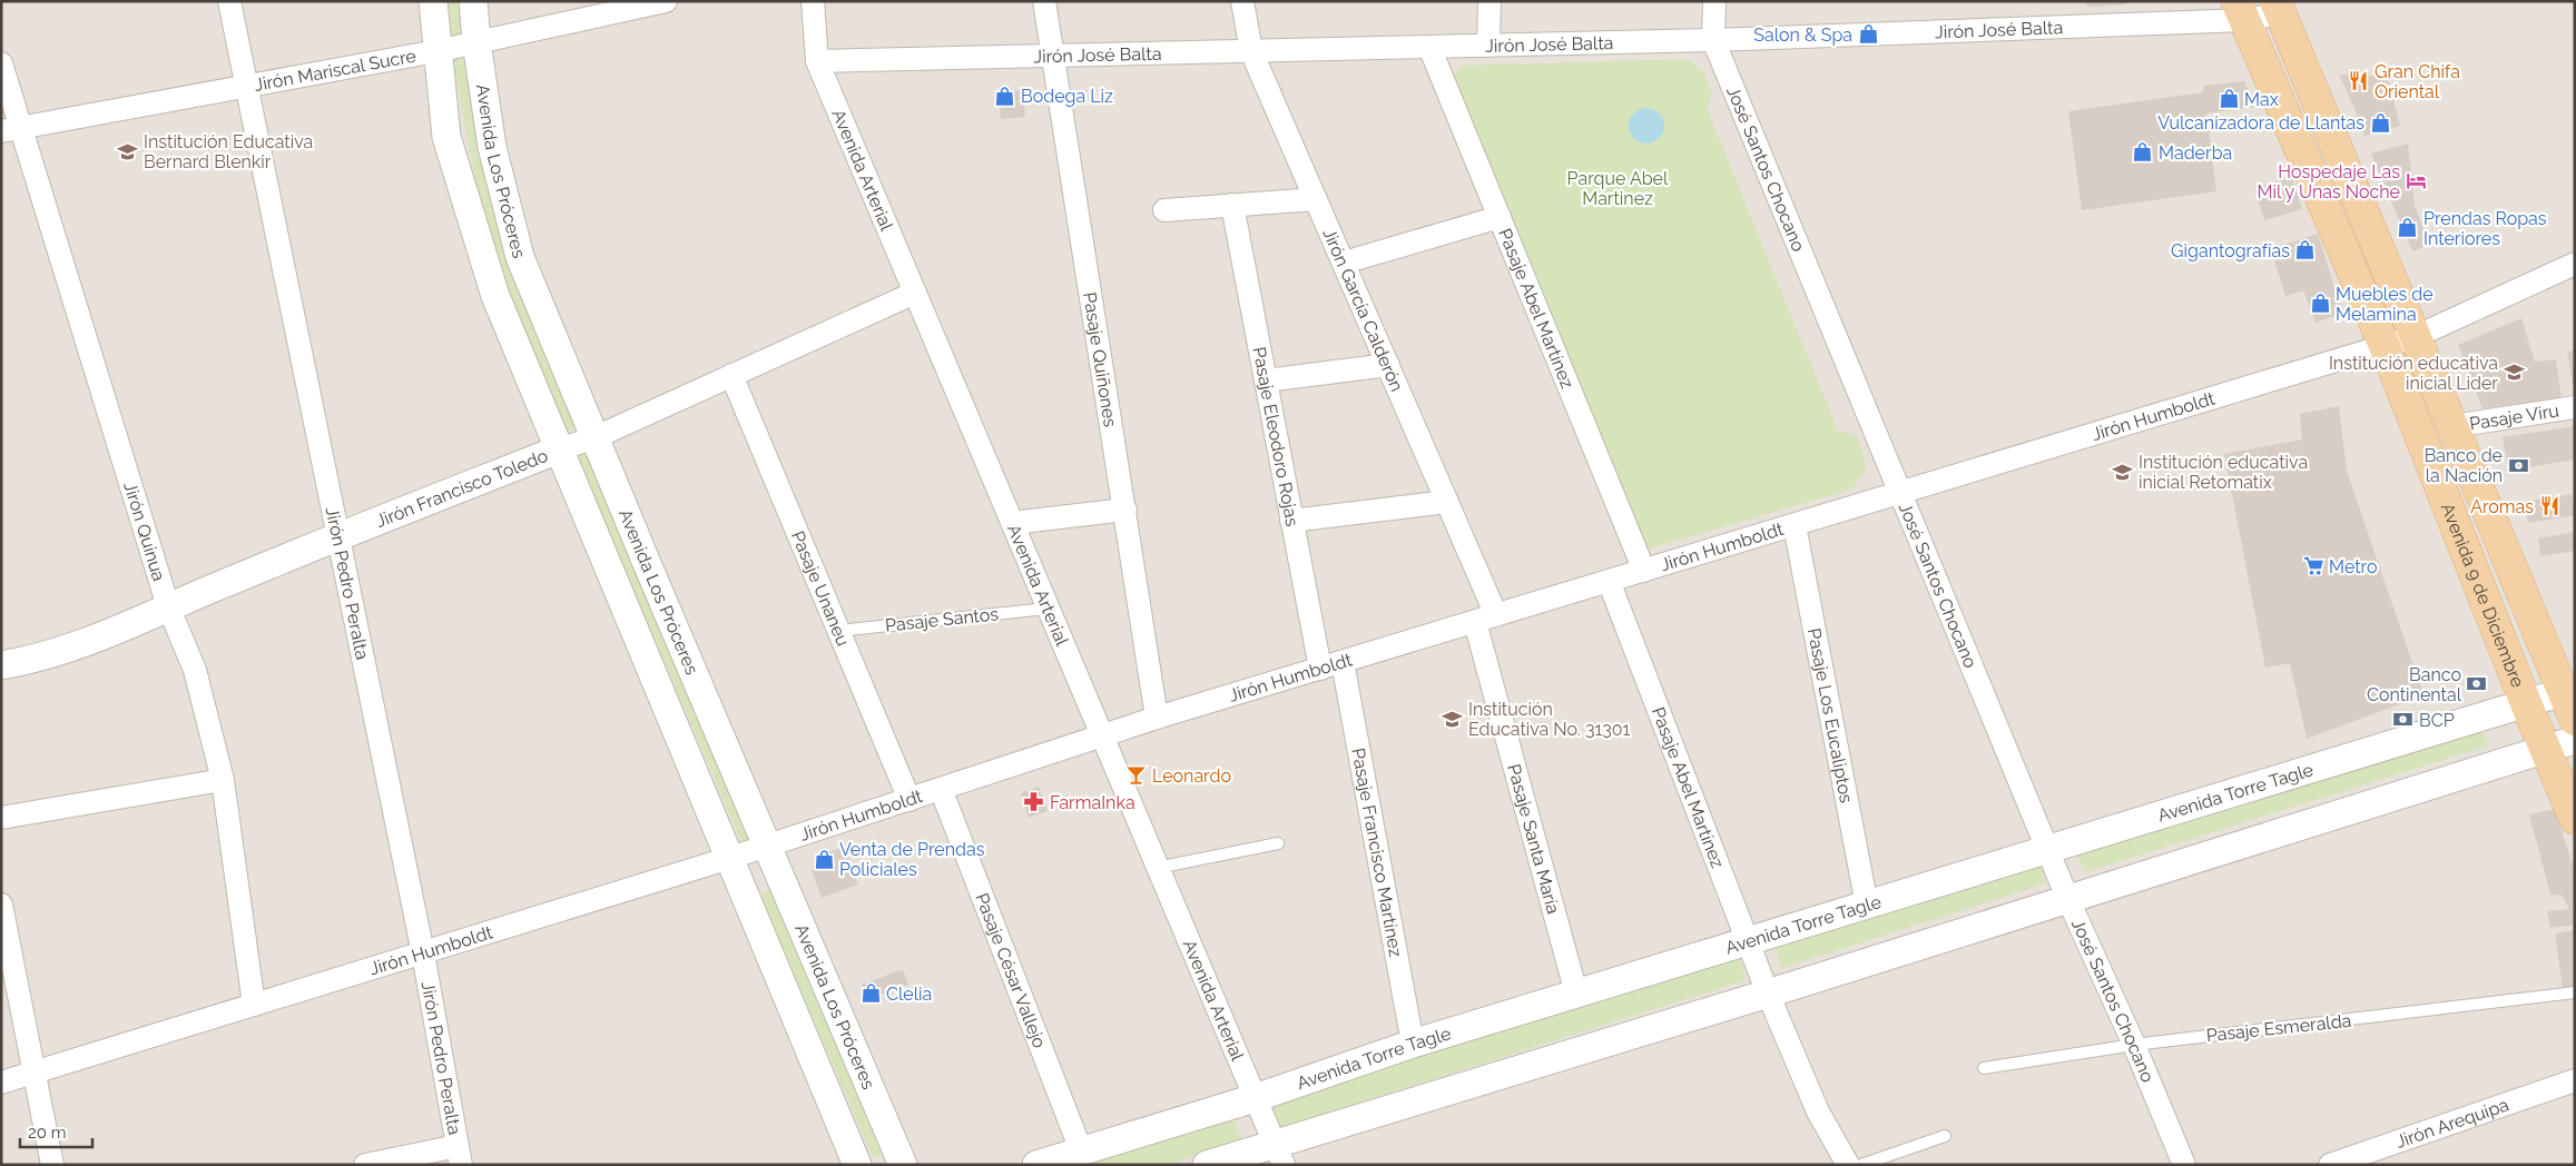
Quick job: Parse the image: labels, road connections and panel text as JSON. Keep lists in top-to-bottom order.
{
  "streets": {
    "main road": ["Avenida 9 de Diciembre"],
    "street": [
      "Jirón José Balta",
      "Jirón Mariscal Sucre",
      "José Santos Chocano",
      "Avenida Los Próceres",
      "Avenida Arterial",
      "Pasaje Abel Martínez",
      "Jirón García Calderón",
      "Pasaje Quiñones",
      "Jirón Humboldt",
      "Pasaje Viru",
      "Pasaje Eleodoro Rojas",
      "Jirón Francisco Toledo",
      "Jirón Quinua",
      "Jirón Pedro Peralta",
      "Pasaje Unaneu",
      "Pasaje Los Eucaliptos",
      "Avenida Torre Tagle",
      "Pasaje Santa María",
      "Pasaje Francisco Martínez",
      "Pasaje César Vallejo",
      "Jirón Arequipa"
    ],
    "lane": ["Pasaje Santos", "Pasaje Esmeralda"]
  },
  "crossings": [
    ["Jirón José Balta", "José Santos Chocano"],
    ["Jirón José Balta", "Avenida Arterial"],
    ["Jirón José Balta", "Pasaje Abel Martínez"],
    ["Jirón José Balta", "Jirón García Calderón"],
    ["Jirón José Balta", "Pasaje Quiñones"],
    ["Jirón José Balta", "Avenida 9 de Diciembre"],
    ["Jirón Mariscal Sucre", "Avenida Los Próceres"],
    ["Jirón Mariscal Sucre", "Jirón Quinua"],
    ["Jirón Mariscal Sucre", "Jirón Pedro Peralta"],
    ["José Santos Chocano", "Jirón Humboldt"],
    ["José Santos Chocano", "Avenida Torre Tagle"],
    ["José Santos Chocano", "Pasaje Esmeralda"],
    ["Avenida Los Próceres", "Jirón Humboldt"],
    ["Avenida Los Próceres", "Jirón Francisco Toledo"],
    ["Avenida Arterial", "Jirón Humboldt"],
    ["Avenida Arterial", "Jirón Francisco Toledo"],
    ["Avenida Arterial", "Pasaje Santos"],
    ["Avenida Arterial", "Avenida Torre Tagle"],
    ["Pasaje Abel Martínez", "Jirón Humboldt"],
    ["Pasaje Abel Martínez", "Avenida Torre Tagle"],
    ["Jirón García Calderón", "Jirón Humboldt"],
    ["Pasaje Quiñones", "Jirón Humboldt"],
    ["Jirón Humboldt", "Pasaje Eleodoro Rojas"],
    ["Jirón Humboldt", "Jirón Quinua"],
    ["Jirón Humboldt", "Jirón Pedro Peralta"],
    ["Jirón Humboldt", "Pasaje Unaneu"],
    ["Jirón Humboldt", "Avenida 9 de Diciembre"],
    ["Jirón Humboldt", "Pasaje Los Eucaliptos"],
    ["Jirón Humboldt", "Pasaje Santa María"],
    ["Jirón Humboldt", "Pasaje Francisco Martínez"],
    ["Jirón Humboldt", "Pasaje César Vallejo"],
    ["Pasaje Viru", "Avenida 9 de Diciembre"],
    ["Jirón Francisco Toledo", "Jirón Quinua"],
    ["Jirón Francisco Toledo", "Jirón Pedro Peralta"],
    ["Jirón Francisco Toledo", "Pasaje Unaneu"],
    ["Pasaje Unaneu", "Pasaje Santos"],
    ["Avenida 9 de Diciembre", "Avenida Torre Tagle"],
    ["Pasaje Los Eucaliptos", "Avenida Torre Tagle"],
    ["Avenida Torre Tagle", "Pasaje Santa María"],
    ["Avenida Torre Tagle", "Pasaje Francisco Martínez"],
    ["Avenida Torre Tagle", "Pasaje César Vallejo"]
  ],
  "parks": ["Parque Abel Martinez"],
  "places": {
    "shop": [
      "Salon & Spa",
      "Bodega Liz",
      "Max",
      "Vulcanizadora de Llantas",
      "Maderba",
      "Prendas Ropas Interiores",
      "Gigantografías",
      "Muebles de Melamina",
      "Venta de Prendas Policiales",
      "Clelia"
    ],
    "restaurant": ["Gran Chifa Oriental", "Aromas"],
    "school or university": [
      "Institución Educativa Bernard Blenkir",
      "Institución educativa inicial Lider",
      "Institución educativa inicial Retomatix",
      "Institución Educativa No. 31301"
    ],
    "hotel": ["Hospedaje Las Mil y Unas Noche"],
    "bank": ["Banco de la Nación", "Banco Continental", "BCP"],
    "supermarket": ["Metro"],
    "bar": ["Leonardo"],
    "pharmacy": ["FarmaInka"]
  },
  "scale_bar": "20 m"
}
